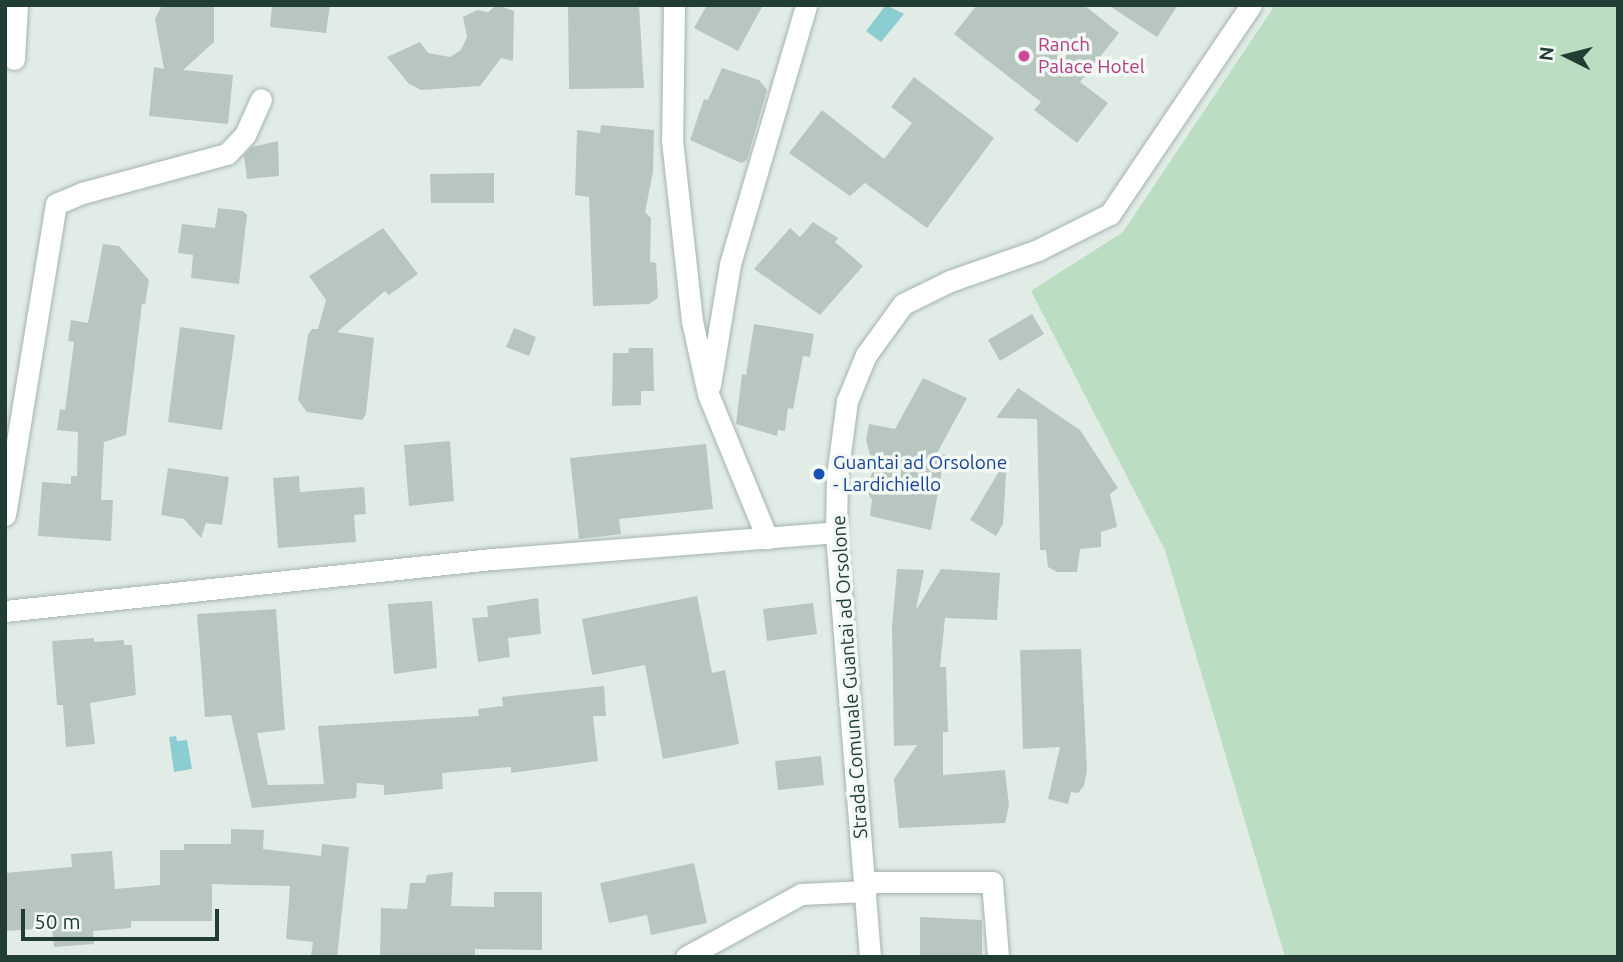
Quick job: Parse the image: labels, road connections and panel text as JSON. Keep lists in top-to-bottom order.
{
  "streets": {
    "street": ["Strada Comunale Guantai ad Orsolone"]
  },
  "places": ["Ranch Palace Hotel", "Guantai ad Orsolone - Lardichiello"],
  "scale_bar": "50 m",
  "north": "left"
}
